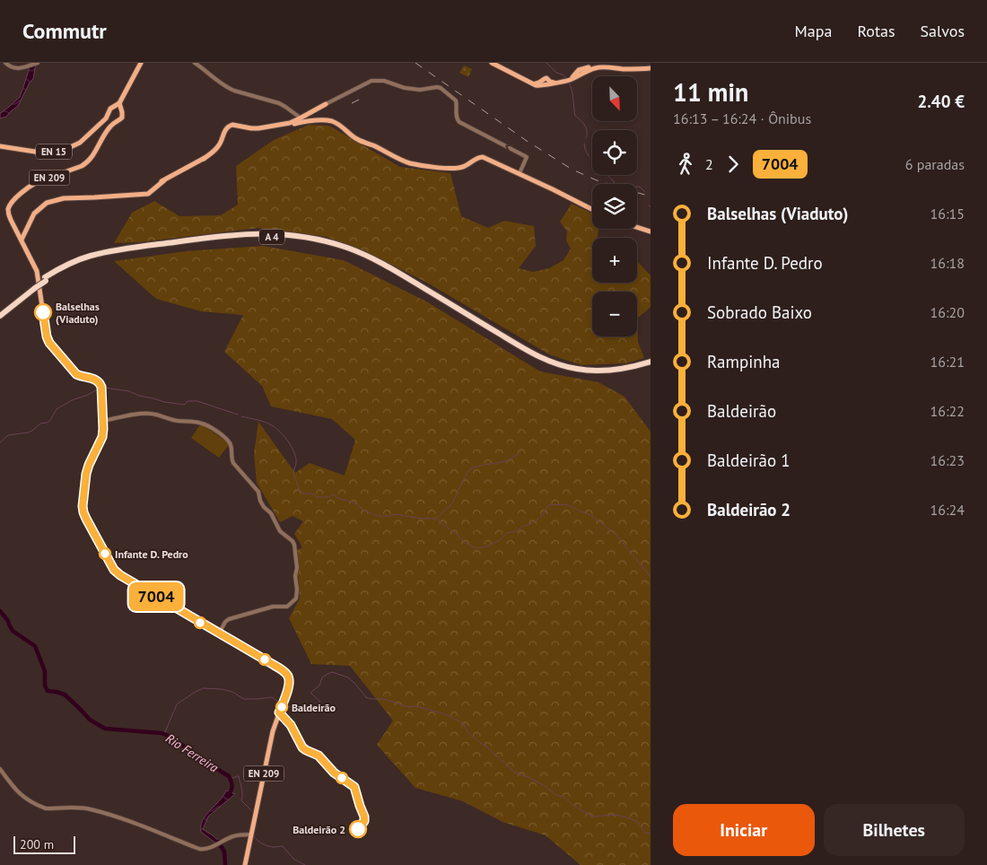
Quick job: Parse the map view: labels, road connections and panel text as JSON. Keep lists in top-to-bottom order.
{
  "streets": {
    "highway": ["A 4"],
    "main road": ["EN 15", "EN 209"]
  },
  "crossings": [
    ["EN 15", "EN 209"]
  ],
  "water": ["Rio Ferreira"],
  "places": [
    "Balselhas (Viaduto)",
    "Infante D. Pedro",
    "Baldeirão",
    "Baldeirão 2"
  ],
  "lines": ["bus line 7004"],
  "scale_bar": "200 m",
  "north": "bottom right",
  "page": {
    "header": "Commutr",
    "nav": ["Mapa", "Rotas", "Salvos"],
    "on_map": "7004",
    "heading": ["11 min", "16:13 – 16:24 · Ônibus", "2.40 €"],
    "map_buttons": ["+", "−"],
    "legs": ["2", "7004", "6 paradas"],
    "list": [
      {
        "name": "Balselhas (Viaduto)",
        "value": "16:15"
      },
      {
        "name": "Infante D. Pedro",
        "value": "16:18"
      },
      {
        "name": "Sobrado Baixo",
        "value": "16:20"
      },
      {
        "name": "Rampinha",
        "value": "16:21"
      },
      {
        "name": "Baldeirão",
        "value": "16:22"
      },
      {
        "name": "Baldeirão 1",
        "value": "16:23"
      },
      {
        "name": "Baldeirão 2",
        "value": "16:24"
      }
    ],
    "buttons": ["Iniciar", "Bilhetes"],
    "scale": "200 m"
  }
}
